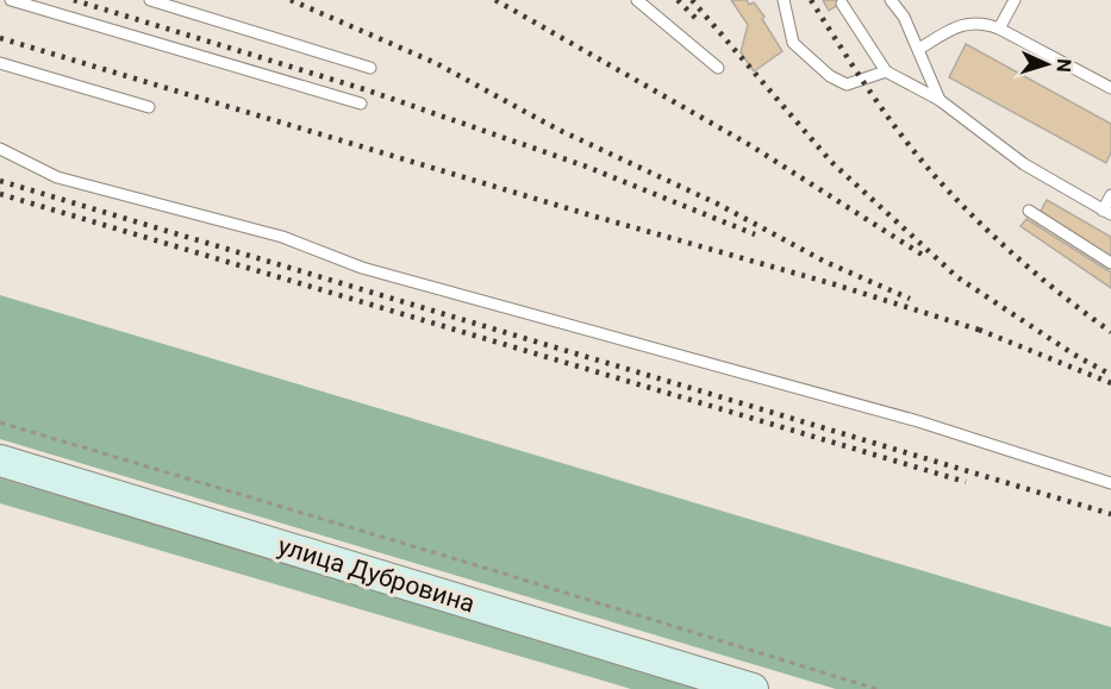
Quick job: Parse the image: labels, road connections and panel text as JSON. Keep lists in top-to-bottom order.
{
  "streets": {
    "main road": ["улица Дубровина"]
  },
  "north": "right"
}
